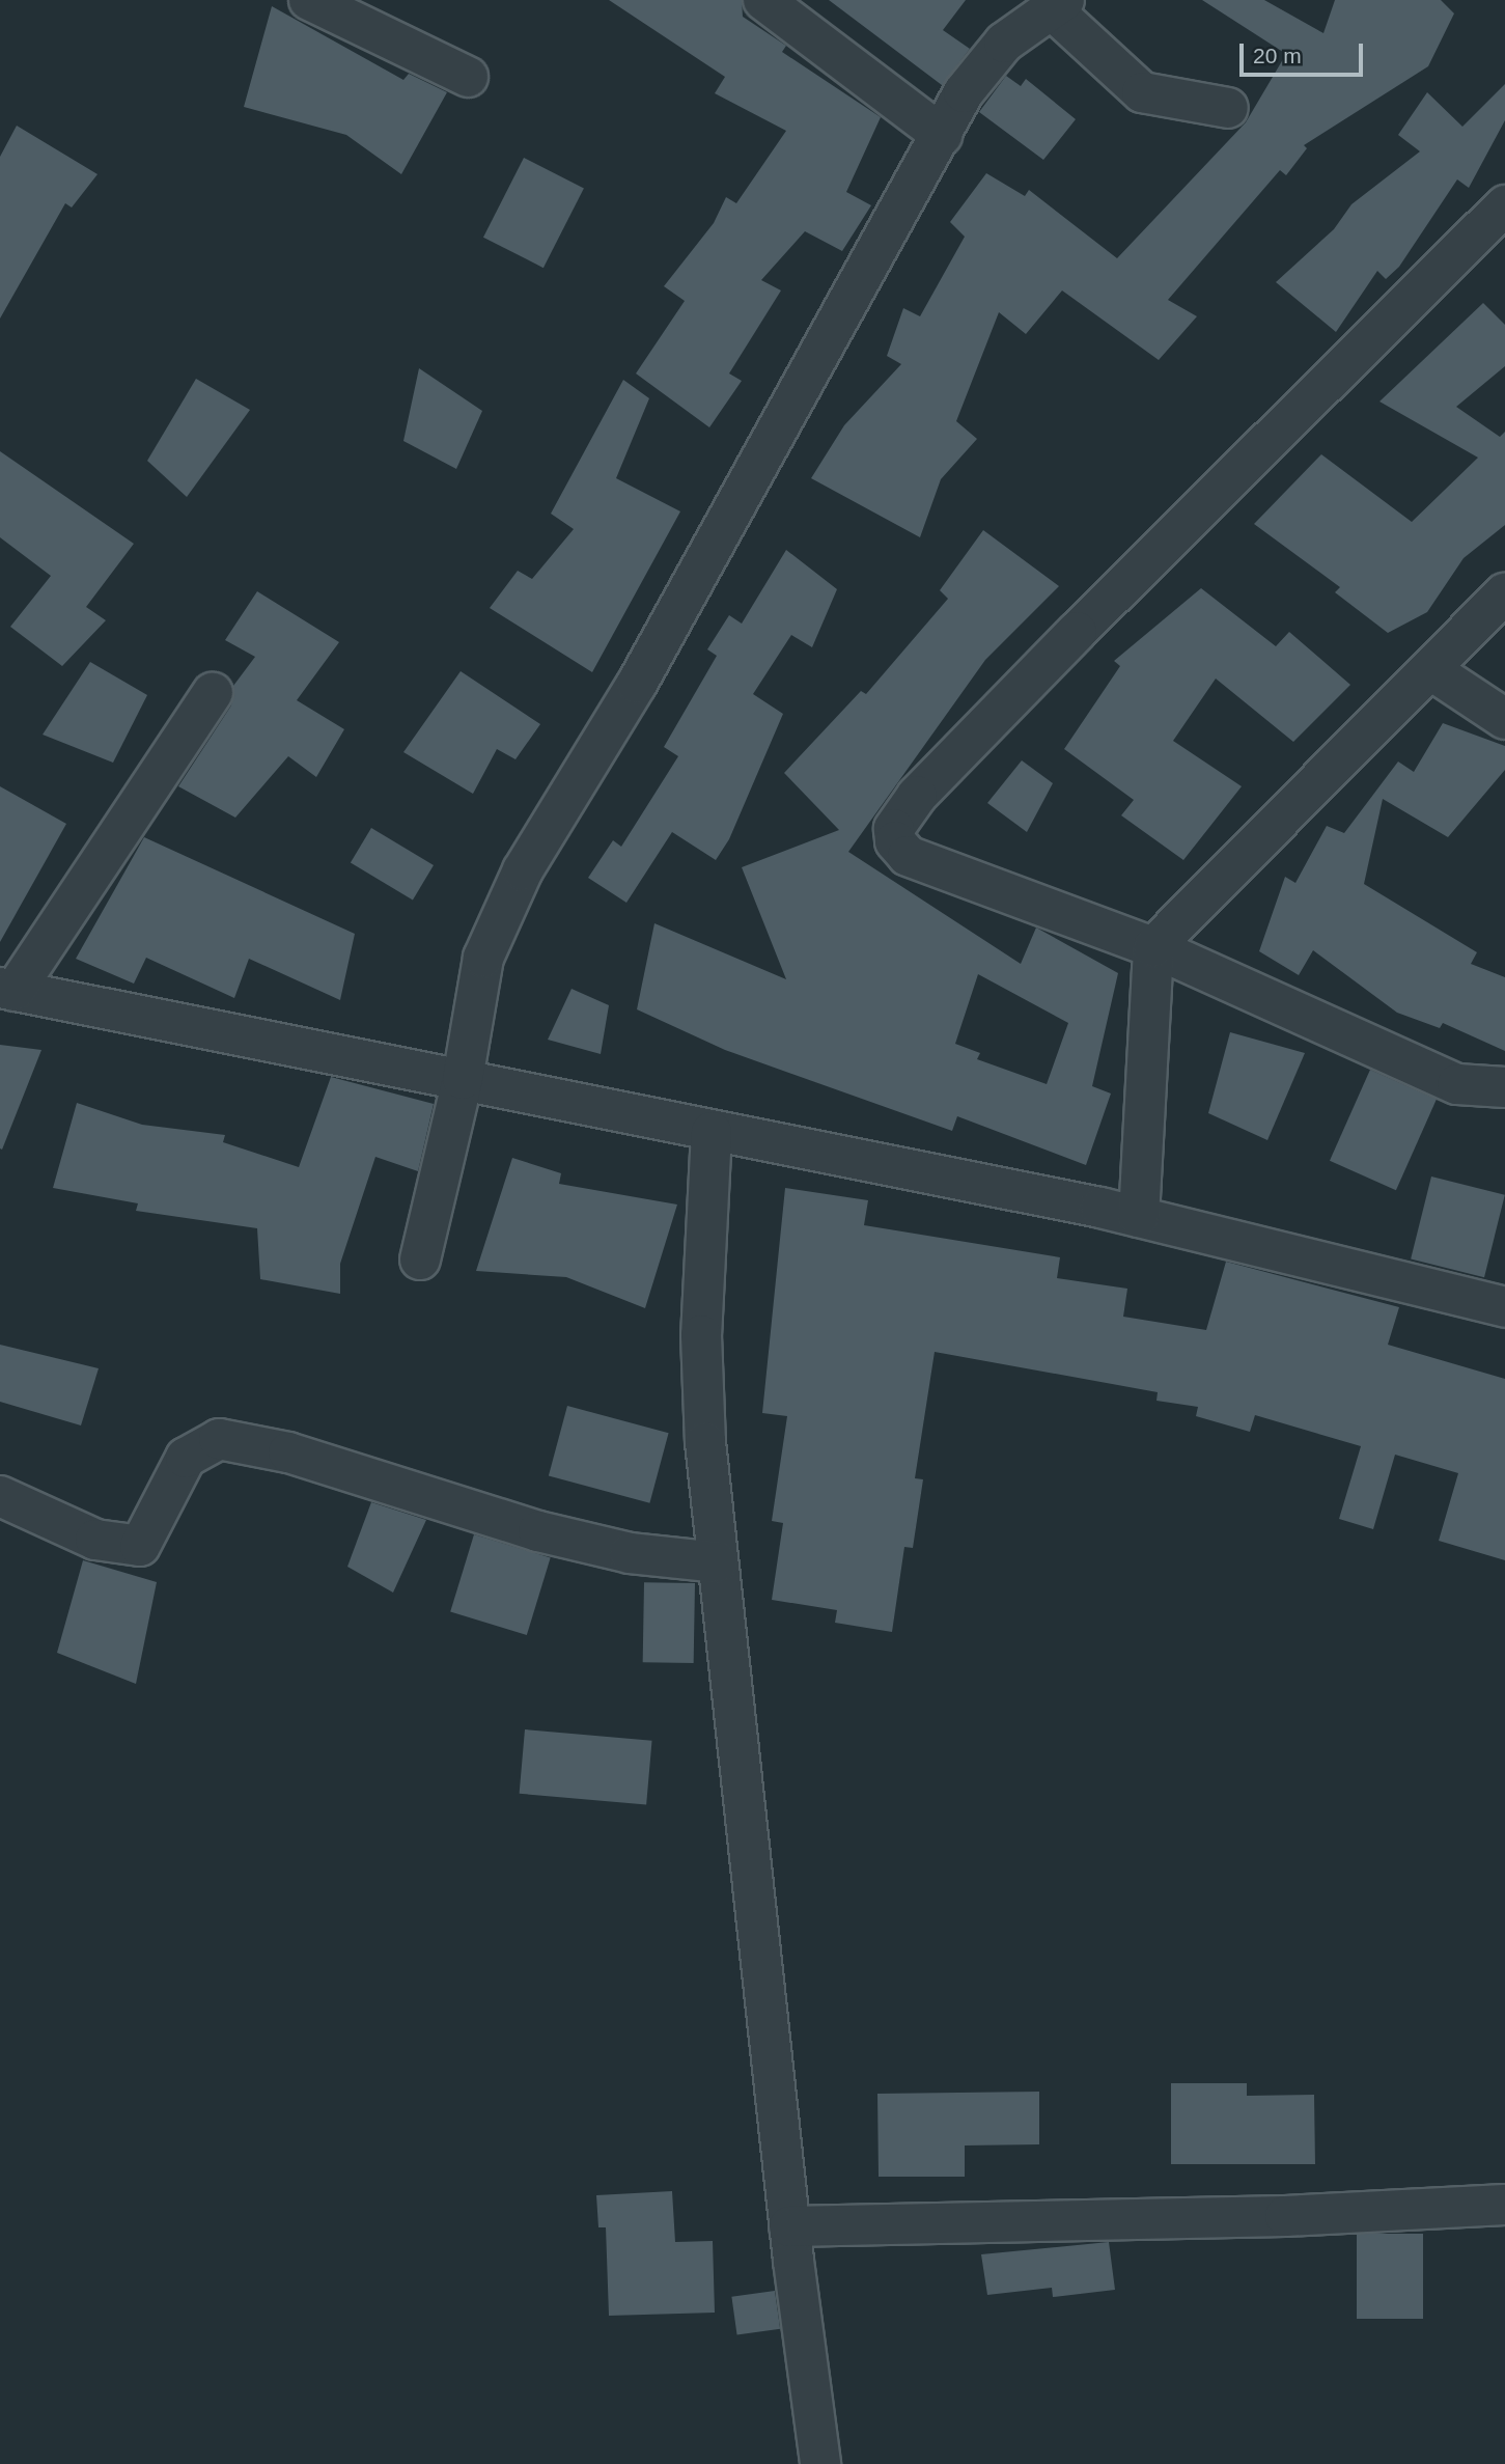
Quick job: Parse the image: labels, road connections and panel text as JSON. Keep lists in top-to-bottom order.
{
  "scale_bar": "20 m"
}
